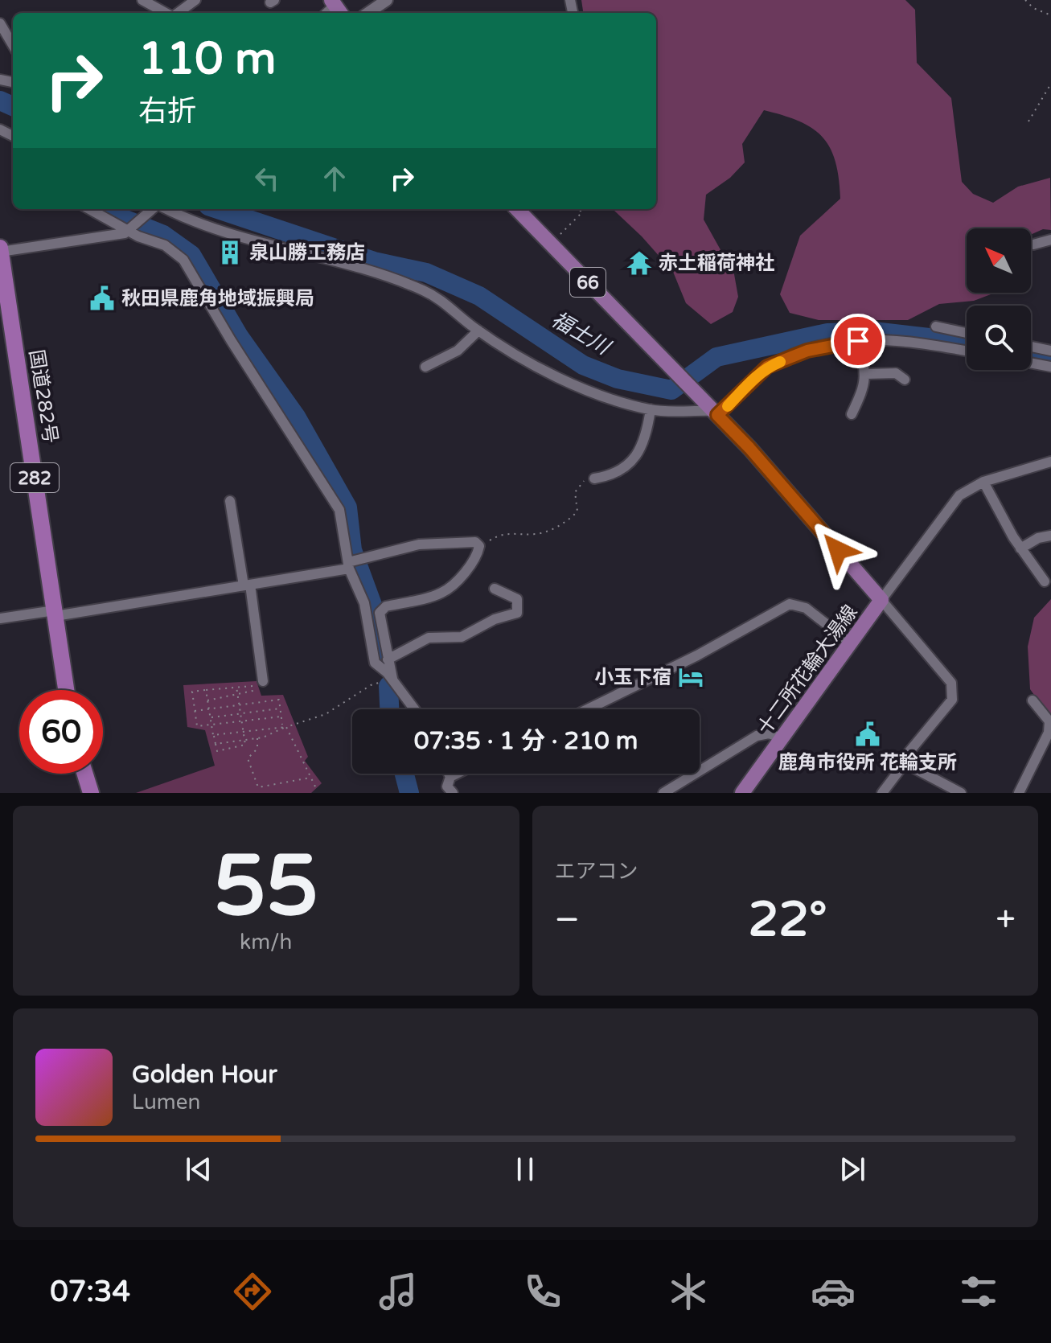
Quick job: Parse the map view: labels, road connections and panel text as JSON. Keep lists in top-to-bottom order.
{
  "streets": {
    "highway": ["国道282号", "282"],
    "main road": ["66", "十二所花輪大湯線"]
  },
  "water": ["福士川"],
  "places": {
    "building": ["泉山勝工務店"],
    "temple": ["赤土稲荷神社"],
    "public building": ["秋田県鹿角地域振興局", "鹿角市役所 花輪支所"],
    "hotel": ["小玉下宿"]
  },
  "north": "top left",
  "page": {
    "turn": ["110 m", "右折"],
    "limit": "60",
    "trip": "07:35 · 1 分 · 210 m",
    "tile": [
      ["55", "km/h"],
      "エアコン"
    ],
    "heat": ["−", "22°", "+"],
    "song": ["Golden Hour", "Lumen"],
    "tabs": "07:34"
  }
}
